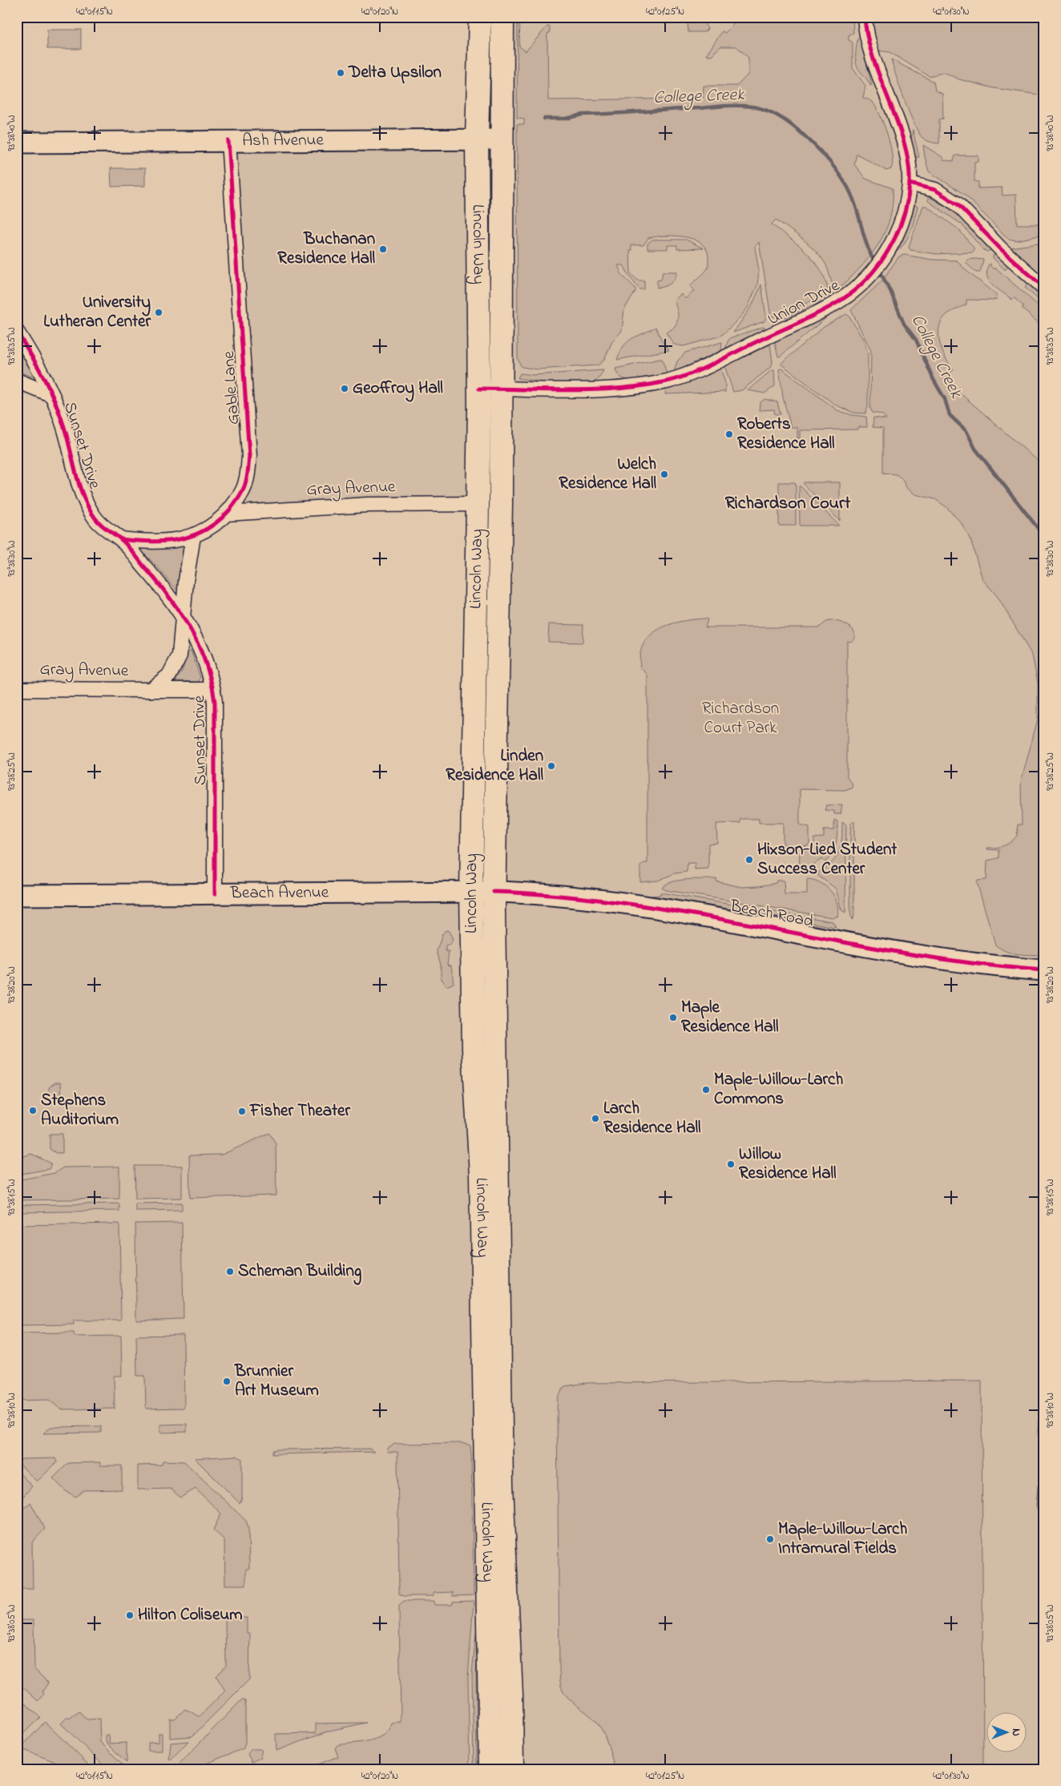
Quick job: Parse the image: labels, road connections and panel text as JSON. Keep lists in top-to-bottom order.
{
  "streets": {
    "main road": ["Lincoln Way"],
    "street": [
      "Ash Avenue",
      "Union Drive",
      "Gable Lane",
      "Sunset Drive",
      "Gray Avenue",
      "Beach Avenue",
      "Beach Road"
    ]
  },
  "crossings": [
    ["Ash Avenue", "Lincoln Way"],
    ["Ash Avenue", "Gable Lane"],
    ["Lincoln Way", "Union Drive"],
    ["Lincoln Way", "Gray Avenue"],
    ["Lincoln Way", "Beach Avenue"],
    ["Lincoln Way", "Beach Road"],
    ["Gable Lane", "Sunset Drive"],
    ["Gable Lane", "Gray Avenue"],
    ["Sunset Drive", "Gray Avenue"],
    ["Sunset Drive", "Beach Avenue"],
    ["Beach Avenue", "Beach Road"]
  ],
  "districts": ["Richardson Court"],
  "water": ["College Creek"],
  "parks": ["Richardson Court Park"],
  "places": [
    "Delta Upsilon",
    "Buchanan Residence Hall",
    "University Lutheran Center",
    "Geoffroy Hall",
    "Roberts Residence Hall",
    "Welch Residence Hall",
    "Linden Residence Hall",
    "Hixson-Lied Student Success Center",
    "Maple Residence Hall",
    "Maple-Willow-Larch Commons",
    "Stephens Auditorium",
    "Fisher Theater",
    "Larch Residence Hall",
    "Willow Residence Hall",
    "Scheman Building",
    "Brunnier Art Museum",
    "Maple-Willow-Larch Intramural Fields",
    "Hilton Coliseum"
  ],
  "north": "right",
  "coordinates": [
    "42°01'15\"N",
    "42°01'20\"N",
    "42°01'25\"N",
    "42°01'30\"N",
    "93°38'40\"W",
    "93°38'35\"W",
    "93°38'30\"W",
    "93°38'25\"W",
    "93°38'20\"W",
    "93°38'15\"W",
    "93°38'10\"W",
    "93°38'05\"W"
  ]
}
